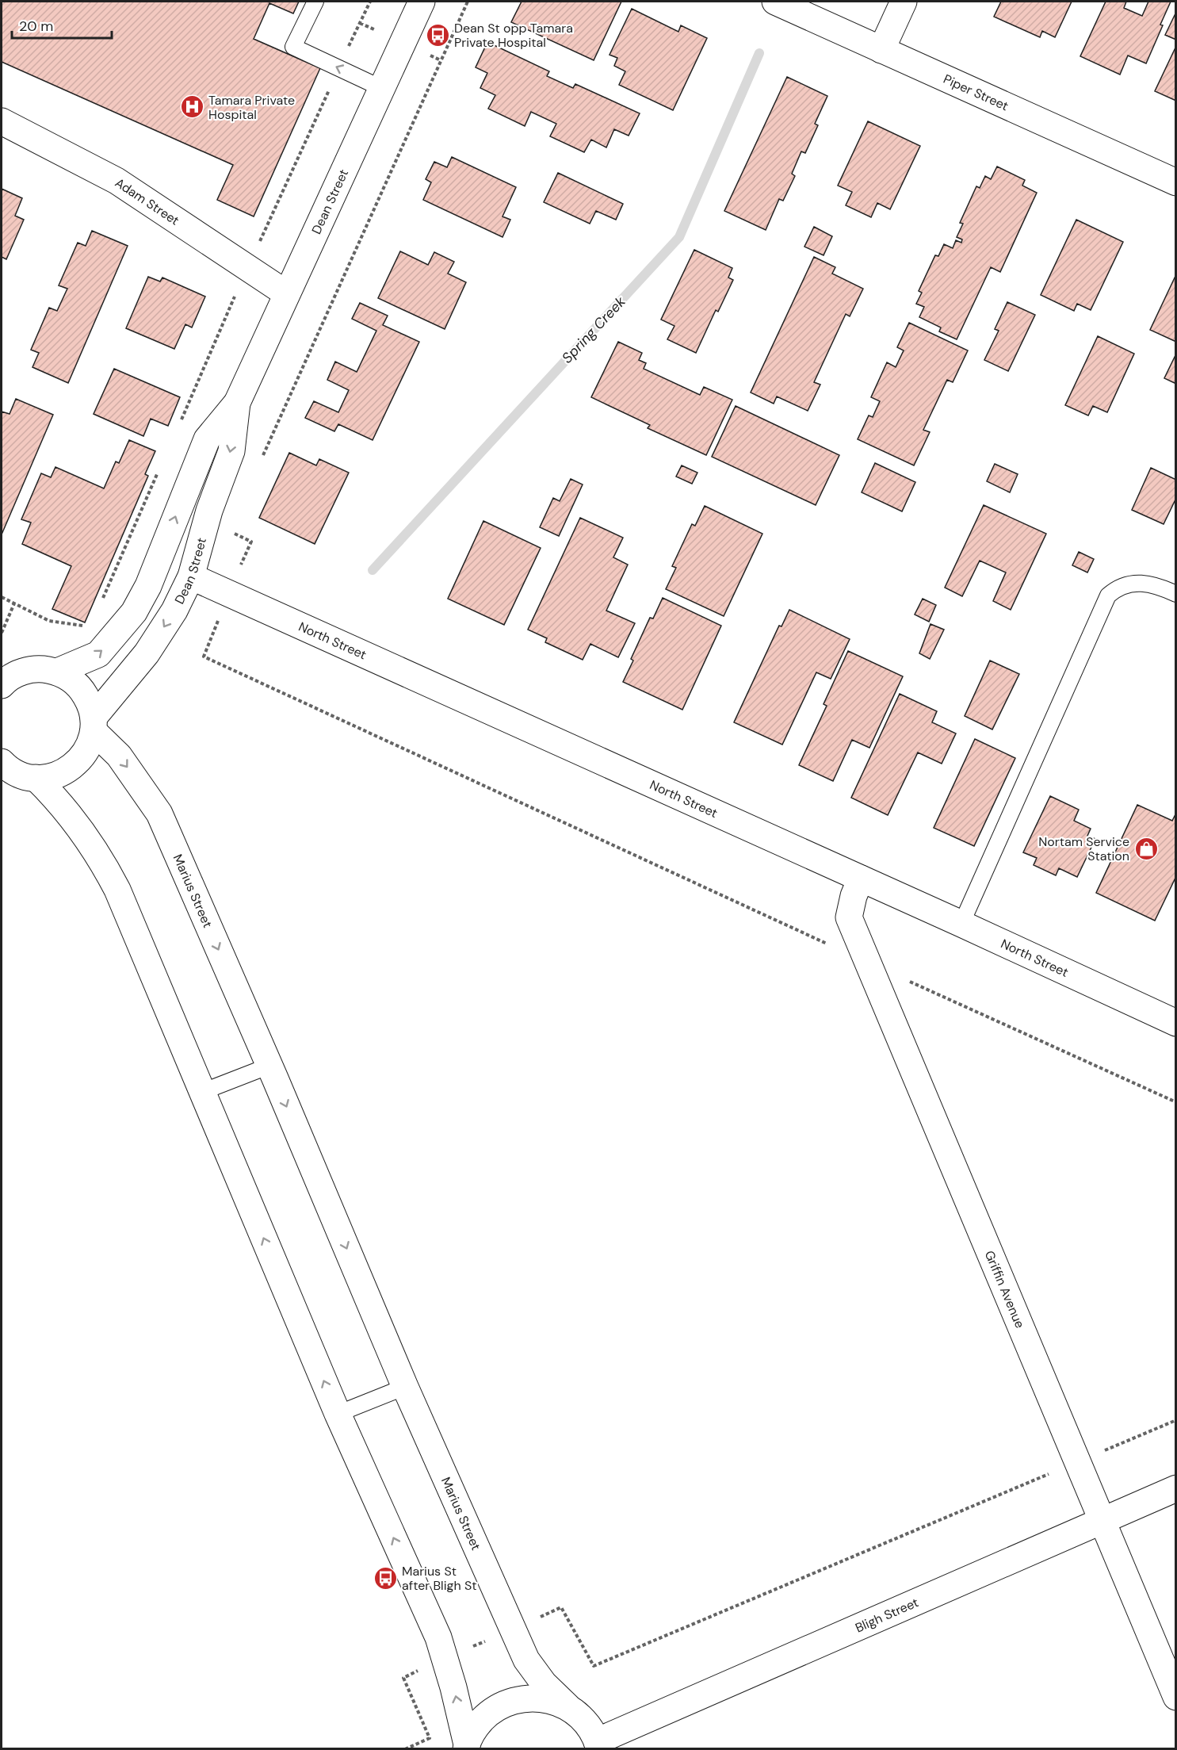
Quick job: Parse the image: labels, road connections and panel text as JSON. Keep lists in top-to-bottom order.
{
  "streets": {
    "street": [
      "Piper Street",
      "Adam Street",
      "Dean Street",
      "North Street",
      "Marius Street",
      "Griffin Avenue",
      "Bligh Street"
    ]
  },
  "crossings": [
    ["Adam Street", "Dean Street"],
    ["Dean Street", "North Street"],
    ["Dean Street", "Marius Street"],
    ["North Street", "Griffin Avenue"],
    ["Marius Street", "Bligh Street"],
    ["Griffin Avenue", "Bligh Street"]
  ],
  "water": ["Spring Creek"],
  "places": {
    "bus stop": ["Dean St opp Tamara Private Hospital", "Marius St after Bligh St"],
    "hospital": ["Tamara Private Hospital"],
    "shop": ["Nortam Service Station"]
  },
  "scale_bar": "20 m"
}
